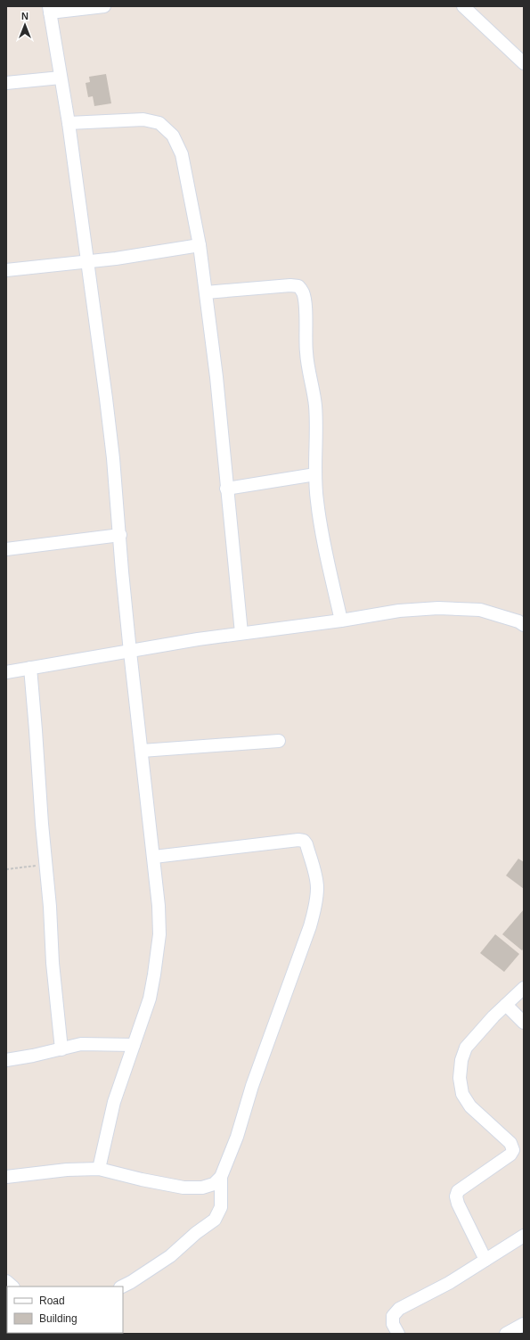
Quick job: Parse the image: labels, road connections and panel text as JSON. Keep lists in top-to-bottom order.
{
  "legend": ["Road", "Building"],
  "north": "top"
}
